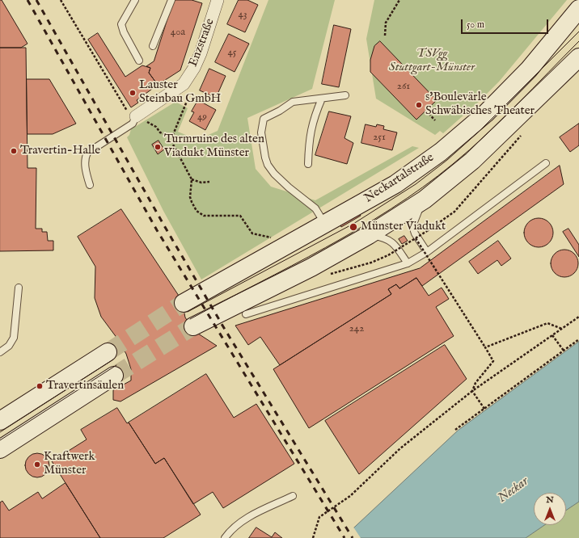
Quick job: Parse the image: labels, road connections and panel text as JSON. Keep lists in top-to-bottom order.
{
  "streets": {
    "main road": ["Neckartalstraße"],
    "street": ["Enzstraße"]
  },
  "water": ["Neckar"],
  "parks": ["TSVgg Stuttgart-Münster"],
  "places": [
    "Lauster Steinbau GmbH",
    "s'Boulevärle Schwäbisches Theater",
    "Turmruine des alten Viadukt Münster",
    "Travertin-Halle",
    "Münster Viadukt",
    "Travertinsäulen",
    "Kraftwerk Münster"
  ],
  "house_numbers": [
    "43",
    "40a",
    "45",
    "261",
    "49",
    "251",
    "242"
  ],
  "scale_bar": "50 m",
  "north": "top"
}
